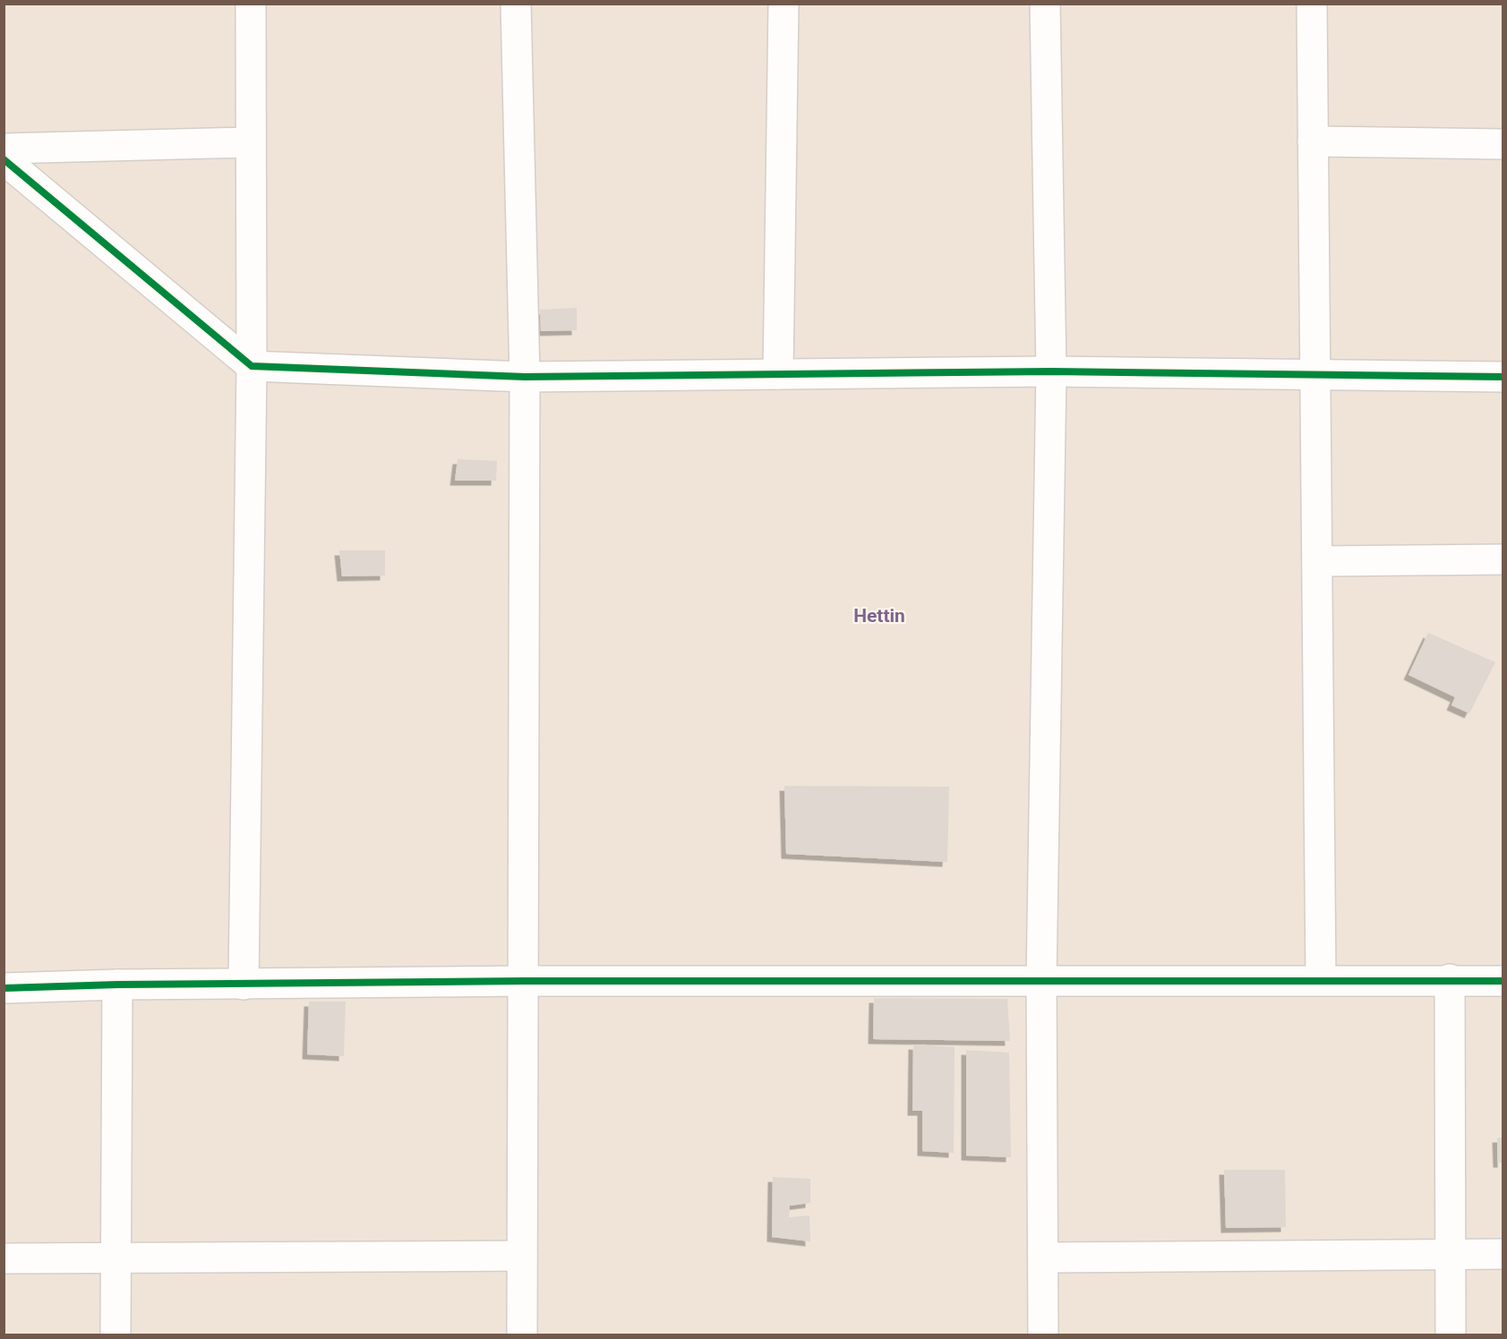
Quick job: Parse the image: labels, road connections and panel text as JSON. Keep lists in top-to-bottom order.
{
  "districts": ["Hettin"]
}
